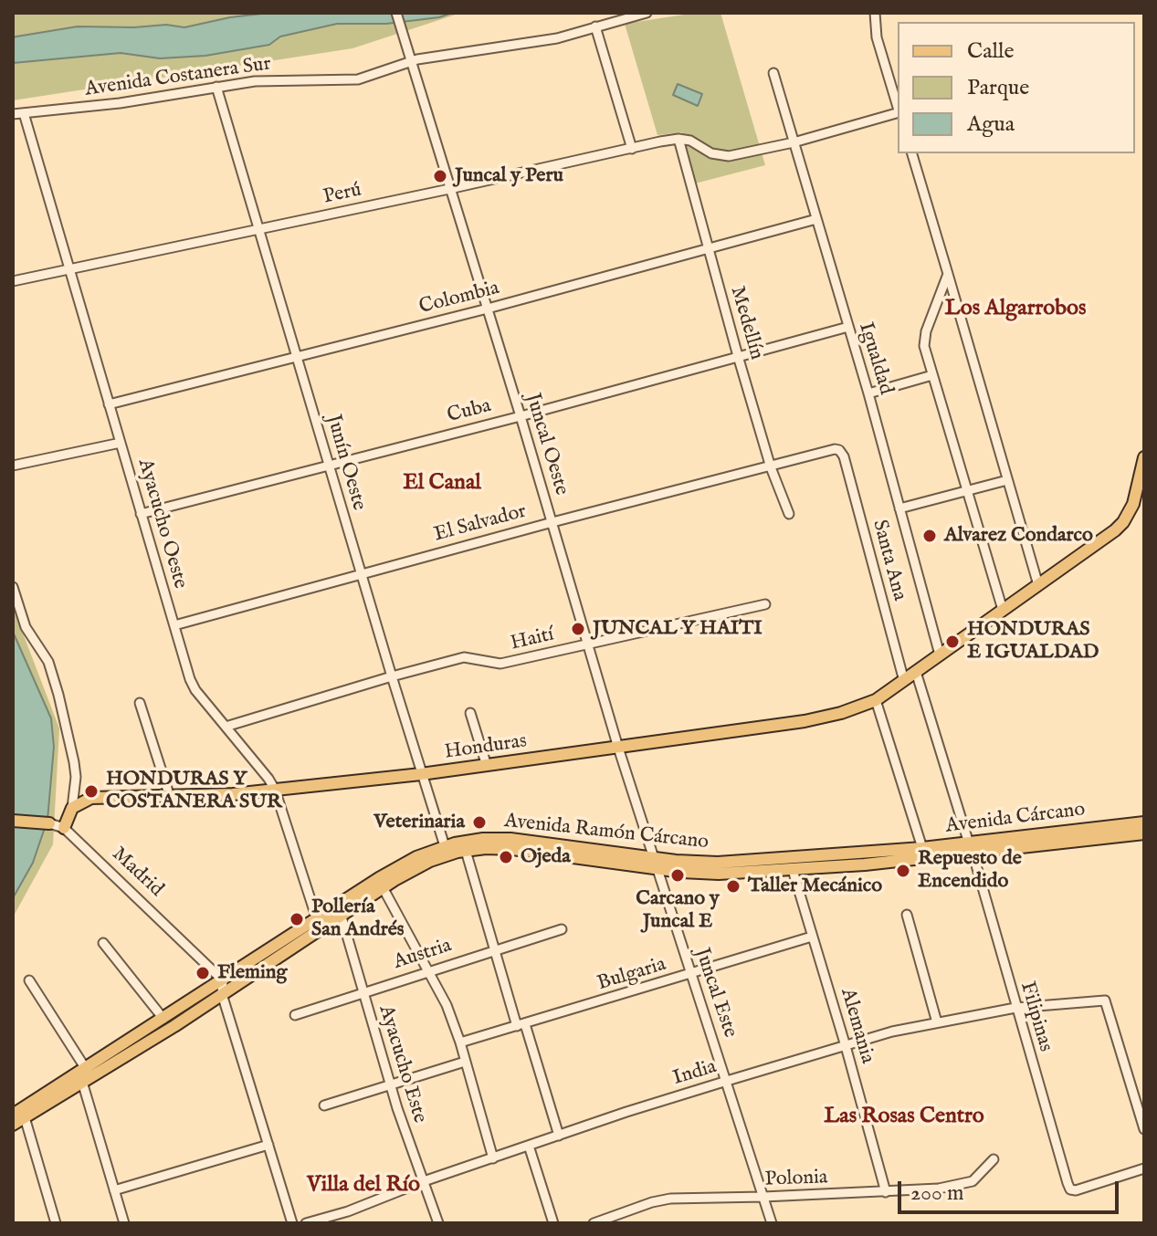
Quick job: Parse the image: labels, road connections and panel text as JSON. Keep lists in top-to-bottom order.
{
  "streets": {
    "main road": [
      "Honduras",
      "Avenida Cárcano",
      "Avenida Ramón Cárcano",
      "Madrid"
    ],
    "street": [
      "Avenida Costanera Sur",
      "Perú",
      "Colombia",
      "Medellín",
      "Igualdad",
      "Cuba",
      "Juncal Oeste",
      "Junín Oeste",
      "Ayacucho Oeste",
      "El Salvador",
      "Santa Ana",
      "Haití",
      "Austria",
      "Bulgaria",
      "Juncal Este",
      "Filipinas",
      "Alemania",
      "Ayacucho Este",
      "India",
      "Polonia"
    ]
  },
  "crossings": [
    ["Avenida Costanera Sur", "Juncal Oeste"],
    ["Avenida Costanera Sur", "Junín Oeste"],
    ["Avenida Costanera Sur", "Ayacucho Oeste"],
    ["Perú", "Medellín"],
    ["Perú", "Juncal Oeste"],
    ["Perú", "Junín Oeste"],
    ["Perú", "Ayacucho Oeste"],
    ["Colombia", "Medellín"],
    ["Colombia", "Igualdad"],
    ["Colombia", "Juncal Oeste"],
    ["Colombia", "Junín Oeste"],
    ["Colombia", "Ayacucho Oeste"],
    ["Medellín", "Cuba"],
    ["Medellín", "El Salvador"],
    ["Igualdad", "Cuba"],
    ["Igualdad", "Honduras"],
    ["Cuba", "Juncal Oeste"],
    ["Cuba", "Junín Oeste"],
    ["Cuba", "Ayacucho Oeste"],
    ["Juncal Oeste", "El Salvador"],
    ["Juncal Oeste", "Haití"],
    ["Juncal Oeste", "Honduras"],
    ["Juncal Oeste", "Avenida Ramón Cárcano"],
    ["Juncal Oeste", "Juncal Este"],
    ["Junín Oeste", "El Salvador"],
    ["Junín Oeste", "Haití"],
    ["Junín Oeste", "Honduras"],
    ["Junín Oeste", "Avenida Ramón Cárcano"],
    ["Ayacucho Oeste", "El Salvador"],
    ["Ayacucho Oeste", "Haití"],
    ["Ayacucho Oeste", "Honduras"],
    ["Ayacucho Oeste", "Avenida Ramón Cárcano"],
    ["El Salvador", "Santa Ana"],
    ["Santa Ana", "Honduras"],
    ["Avenida Cárcano", "Avenida Ramón Cárcano"],
    ["Avenida Cárcano", "Filipinas"],
    ["Avenida Ramón Cárcano", "Madrid"],
    ["Avenida Ramón Cárcano", "Juncal Este"],
    ["Avenida Ramón Cárcano", "Filipinas"],
    ["Avenida Ramón Cárcano", "Alemania"],
    ["Avenida Ramón Cárcano", "Ayacucho Este"],
    ["Austria", "Ayacucho Este"],
    ["Bulgaria", "Juncal Este"],
    ["Bulgaria", "Alemania"],
    ["Juncal Este", "India"],
    ["Juncal Este", "Polonia"],
    ["Filipinas", "India"],
    ["Alemania", "India"],
    ["Alemania", "Polonia"],
    ["Ayacucho Este", "India"]
  ],
  "districts": [
    "Los Algarrobos",
    "El Canal",
    "Las Rosas Centro",
    "Villa del Río"
  ],
  "places": [
    "Juncal y Peru",
    "Alvarez Condarco",
    "JUNCAL Y HAITI",
    "HONDURAS E IGUALDAD",
    "HONDURAS Y COSTANERA SUR",
    "Veterinaria",
    "Ojeda",
    "Repuesto de Encendido",
    "Carcano y Juncal E",
    "Taller Mecánico",
    "Pollería San Andrés",
    "Fleming"
  ],
  "legend": ["Calle", "Parque", "Agua"],
  "scale_bar": "200 m"
}
